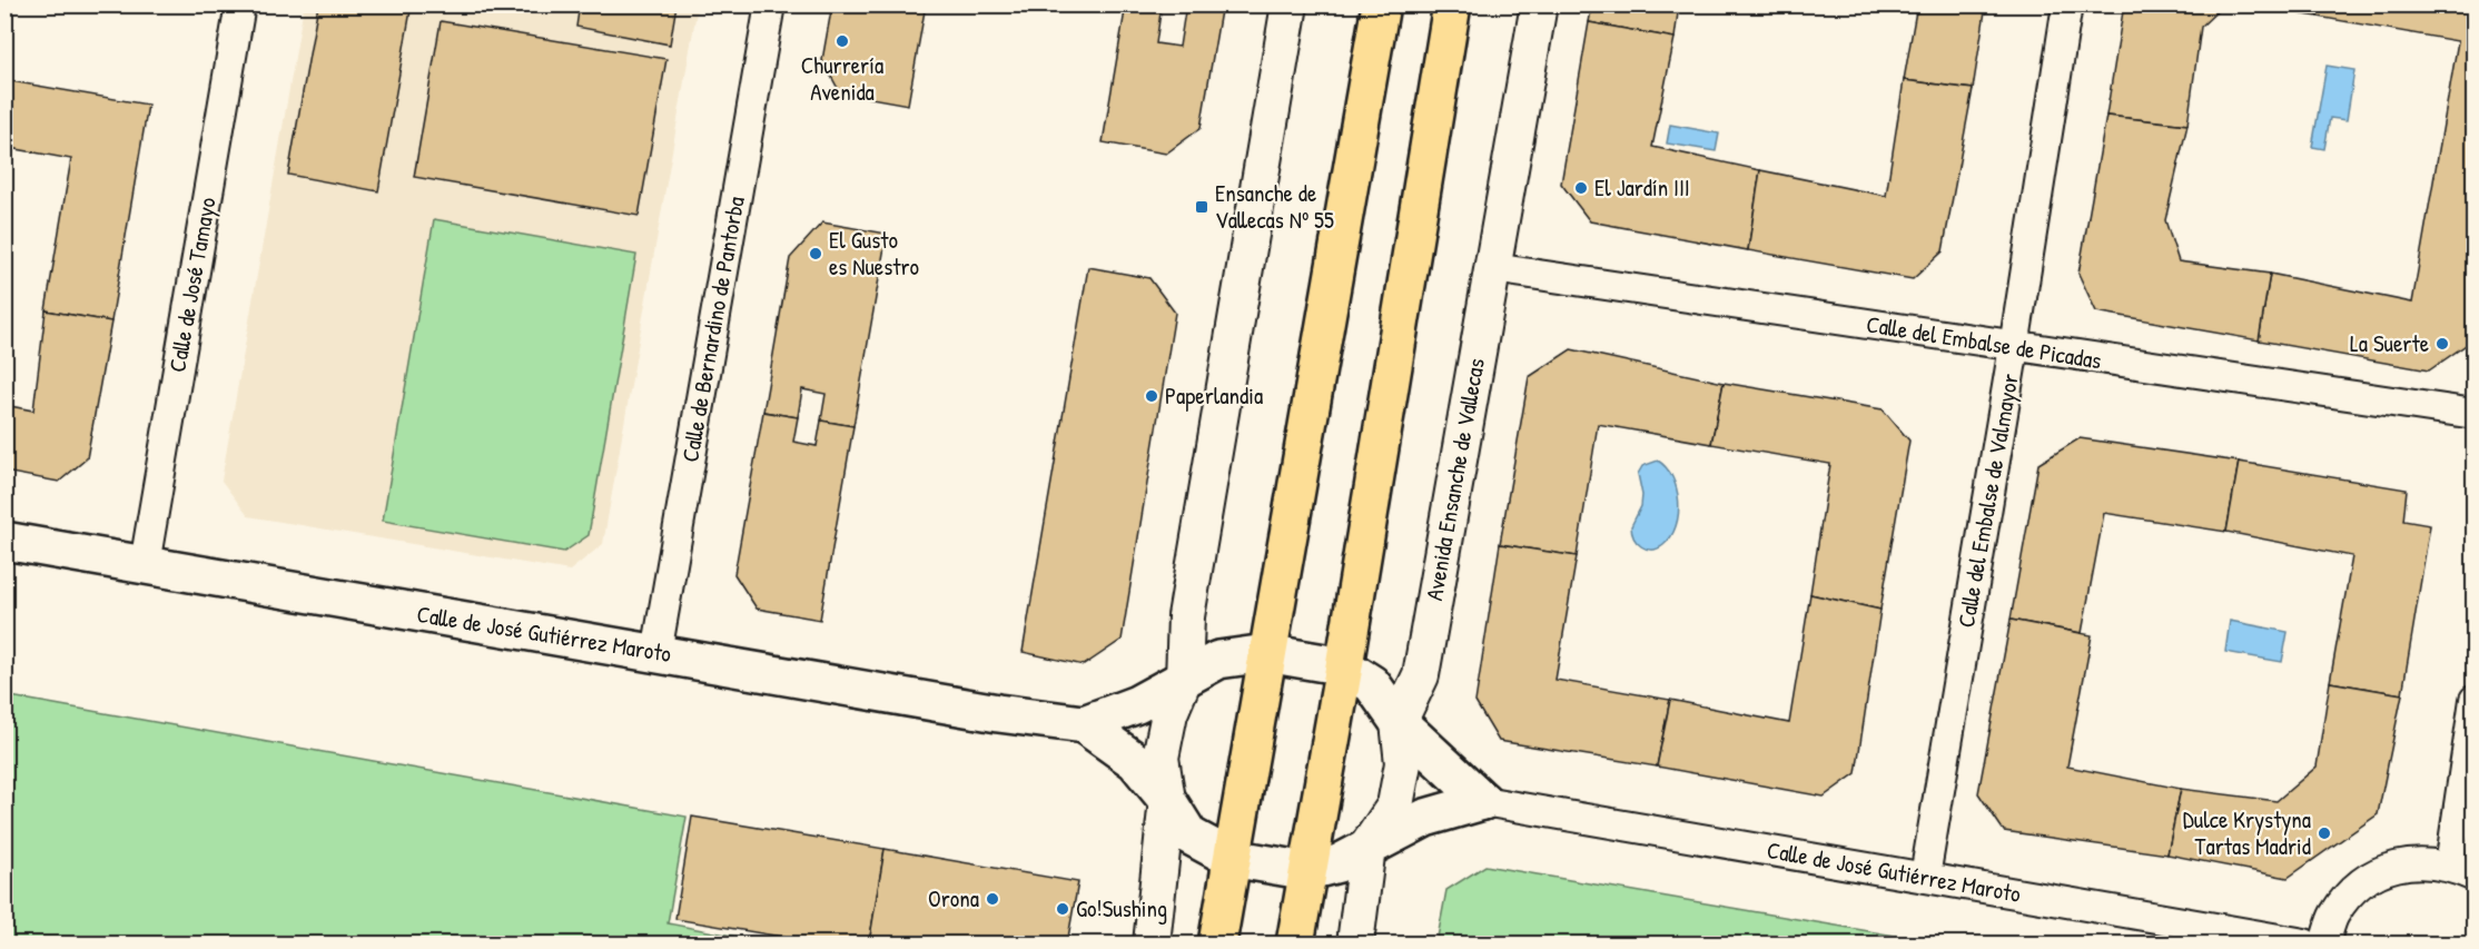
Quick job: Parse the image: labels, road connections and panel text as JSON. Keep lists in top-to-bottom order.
{
  "streets": {
    "main road": ["Calle de José Gutiérrez Maroto"],
    "street": [
      "Calle de José Tamayo",
      "Calle de Bernardino de Pantorba",
      "Calle del Embalse de Picadas",
      "Avenida Ensanche de Vallecas",
      "Calle del Embalse de Valmayor"
    ]
  },
  "crossings": [
    ["Calle de José Tamayo", "Calle de José Gutiérrez Maroto"],
    ["Calle de Bernardino de Pantorba", "Calle de José Gutiérrez Maroto"],
    ["Calle del Embalse de Picadas", "Avenida Ensanche de Vallecas"],
    ["Calle del Embalse de Picadas", "Calle del Embalse de Valmayor"],
    ["Avenida Ensanche de Vallecas", "Calle de José Gutiérrez Maroto"],
    ["Calle del Embalse de Valmayor", "Calle de José Gutiérrez Maroto"]
  ],
  "places": {
    "other": [
      "Churrería Avenida",
      "El Jardín III",
      "El Gusto es Nuestro",
      "La Suerte",
      "Paperlandia",
      "Dulce Krystyna Tartas Madrid",
      "Orona",
      "Go!Sushing"
    ],
    "transit": ["Ensanche de Vallecas Nº 55"]
  }
}
